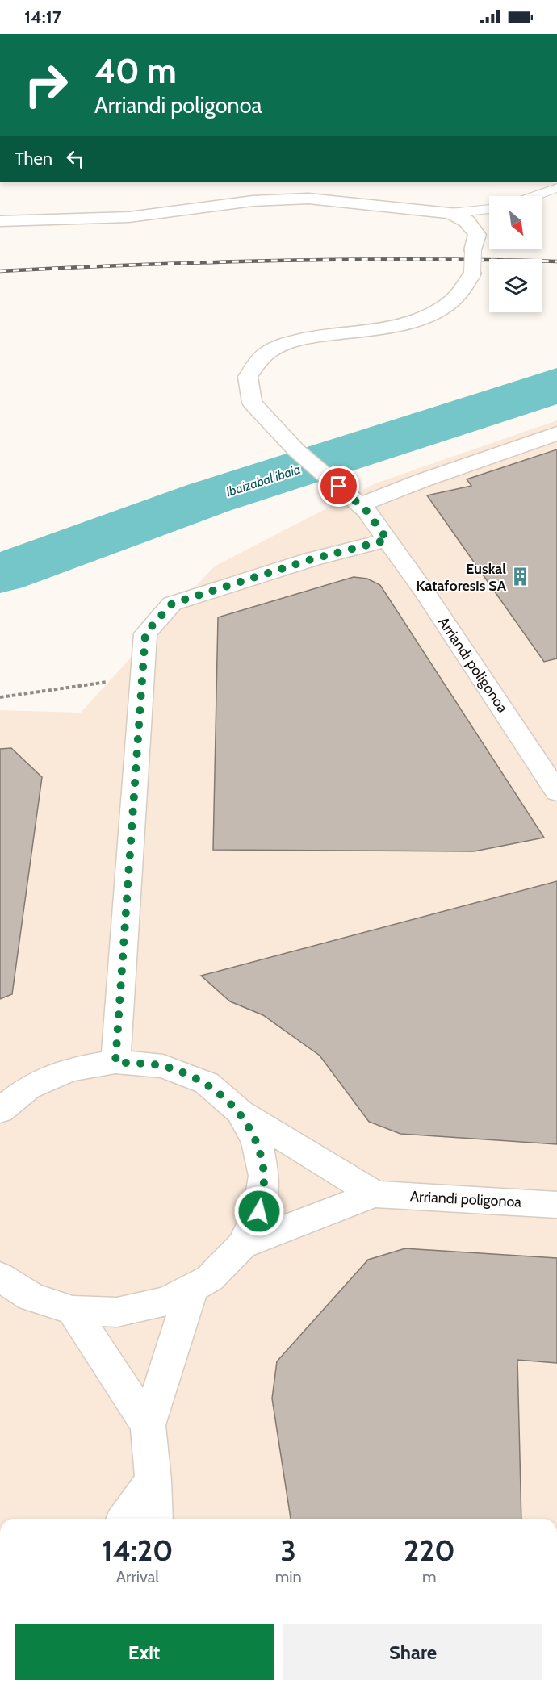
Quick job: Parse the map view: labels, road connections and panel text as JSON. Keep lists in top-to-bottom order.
{
  "streets": {
    "street": ["Arriandi poligonoa"]
  },
  "water": ["Ibaizabal ibaia"],
  "places": {
    "building": ["Euskal Kataforesis SA"]
  },
  "north": "bottom right",
  "page": {
    "status": "14:17",
    "turn": ["40 m", "Arriandi poligonoa"],
    "then": "Then",
    "eta": [
      "14:20",
      "Arrival",
      "3",
      "min",
      "220",
      "m"
    ],
    "buttons": ["Exit", "Share"]
  }
}
